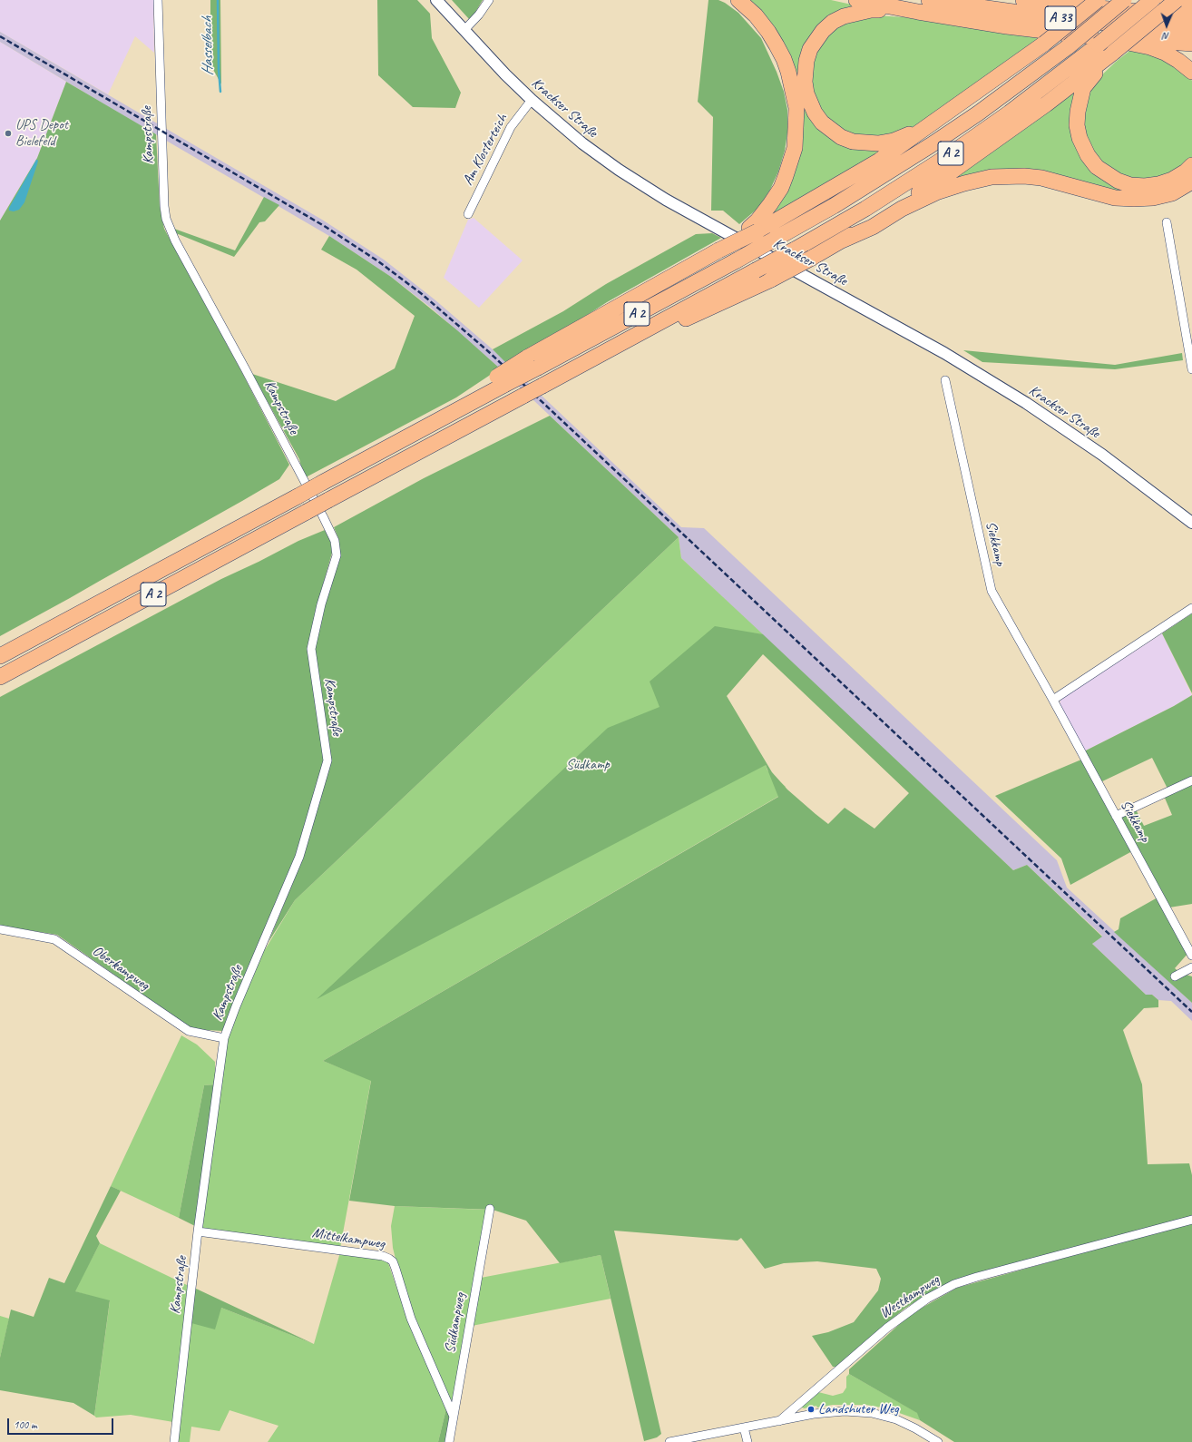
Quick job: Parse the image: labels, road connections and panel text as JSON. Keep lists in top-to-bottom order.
{
  "streets": {
    "highway": ["A 33", "A 2"],
    "street": [
      "Krackser Straße",
      "Kampstraße",
      "Am Klosterteich",
      "Siekkamp",
      "Oberkampweg",
      "Mittelkampweg",
      "Westkampweg",
      "Südkampweg"
    ]
  },
  "crossings": [
    ["Krackser Straße", "Am Klosterteich"],
    ["Kampstraße", "Oberkampweg"],
    ["Kampstraße", "Mittelkampweg"],
    ["Mittelkampweg", "Südkampweg"]
  ],
  "water": ["Hasselbach"],
  "parks": ["Südkamp"],
  "places": ["UPS Depot Bielefeld", "Landshuter Weg"],
  "scale_bar": "100 m",
  "north": "bottom"
}
